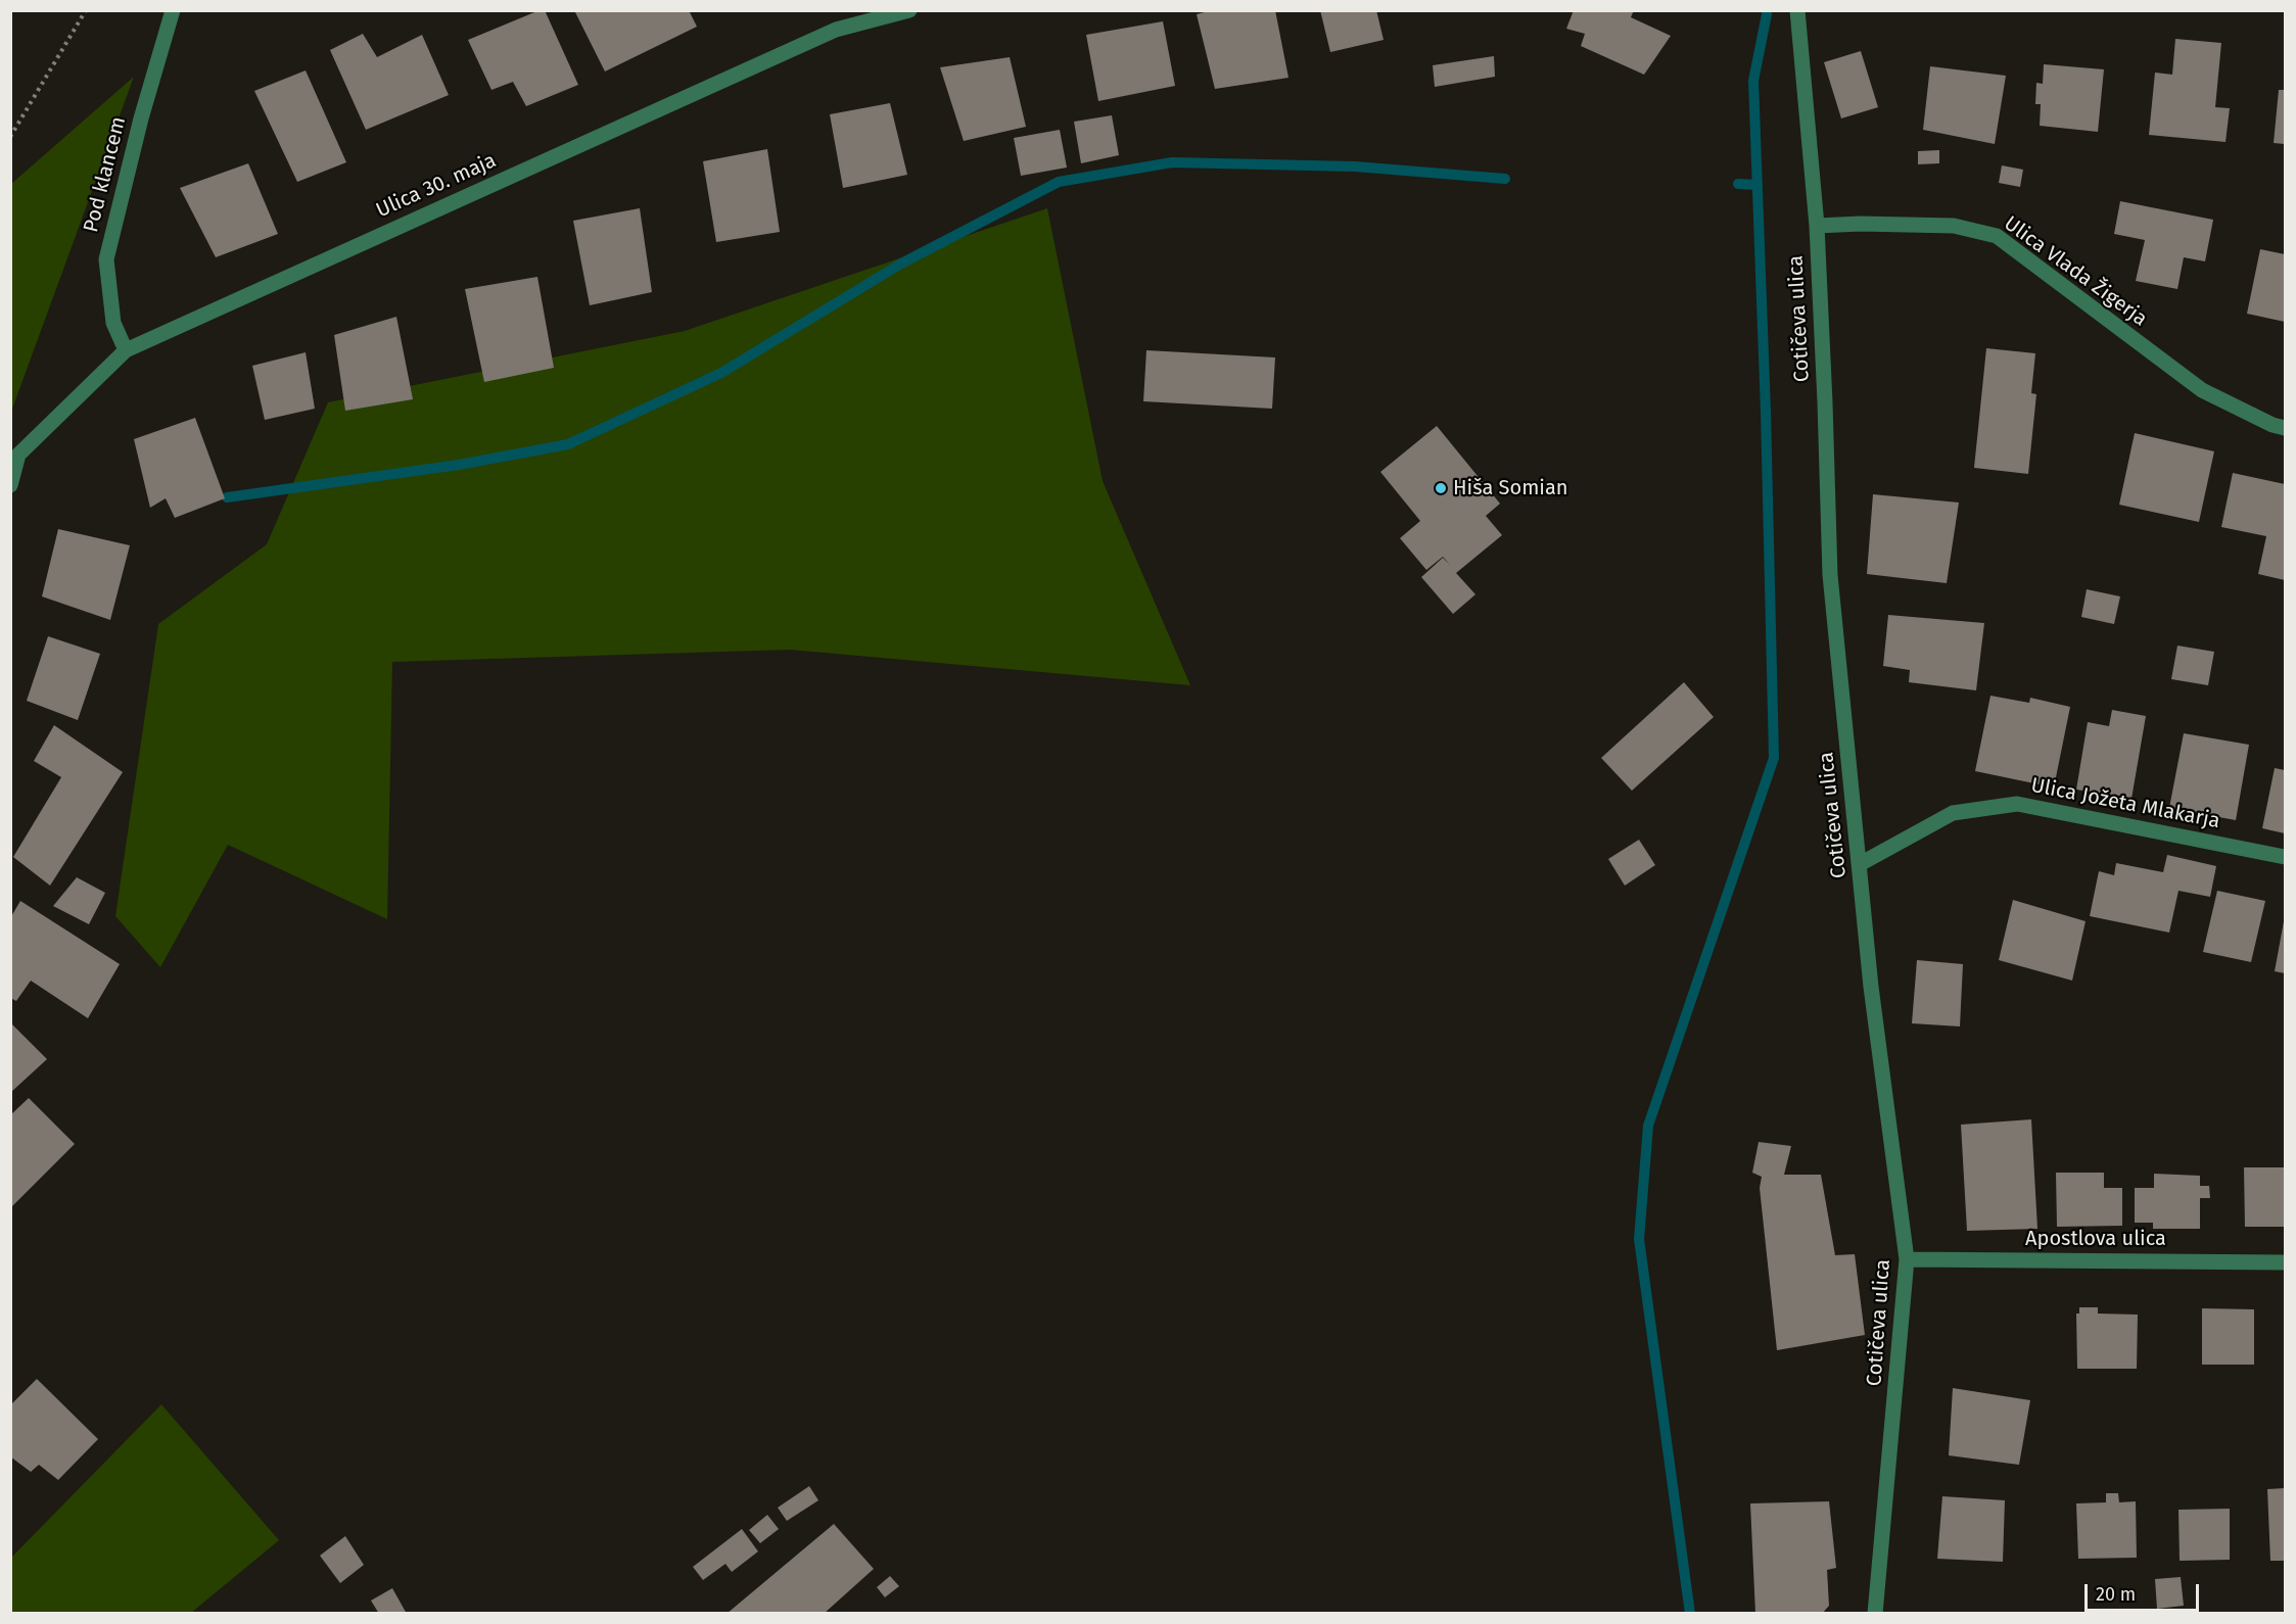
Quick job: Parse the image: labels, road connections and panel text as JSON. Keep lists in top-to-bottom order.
{
  "streets": {
    "street": [
      "Pod klancem",
      "Ulica 30. maja",
      "Ulica Vlada Žigerja",
      "Cotičeva ulica",
      "Ulica Jožeta Mlakarja",
      "Apostlova ulica"
    ]
  },
  "crossings": [
    ["Pod klancem", "Ulica 30. maja"],
    ["Ulica Vlada Žigerja", "Cotičeva ulica"],
    ["Cotičeva ulica", "Ulica Jožeta Mlakarja"],
    ["Cotičeva ulica", "Apostlova ulica"]
  ],
  "places": ["Hiša Somian"],
  "scale_bar": "20 m"
}
